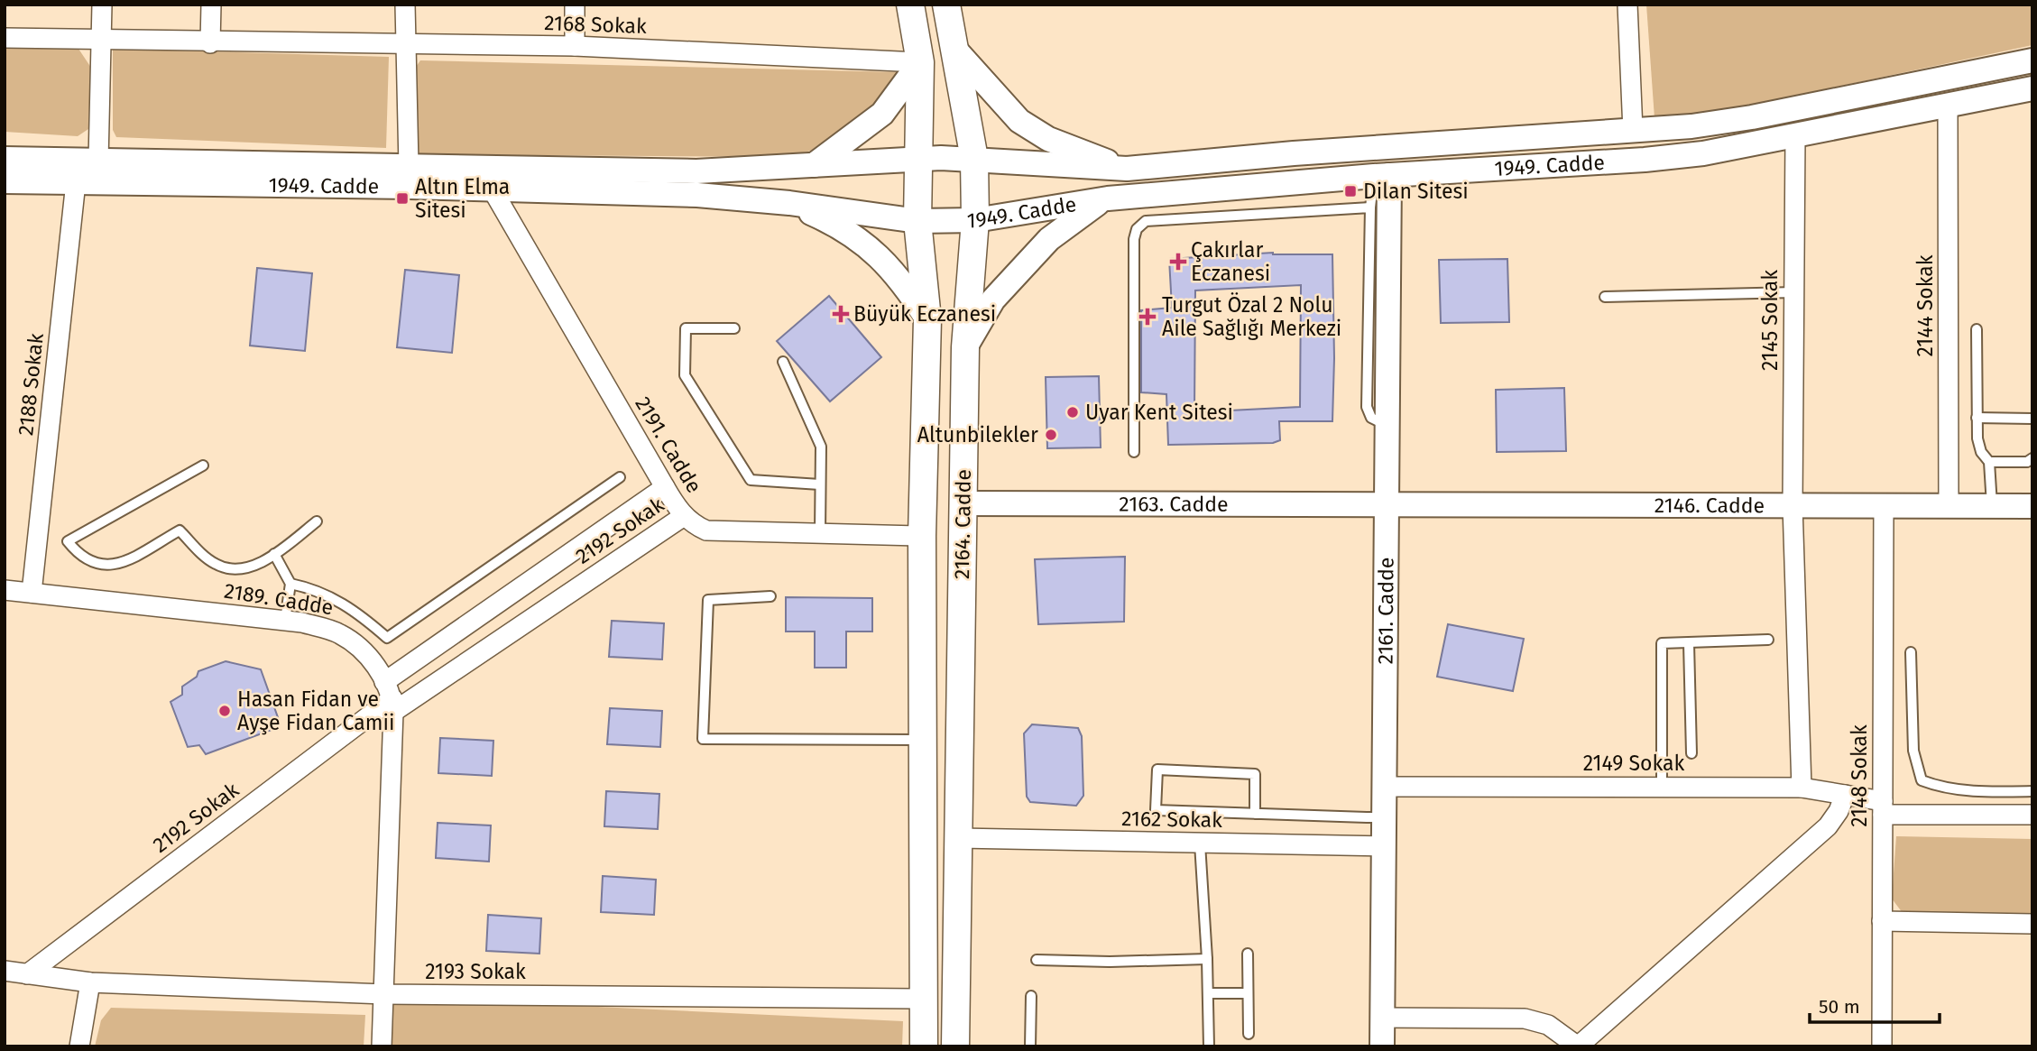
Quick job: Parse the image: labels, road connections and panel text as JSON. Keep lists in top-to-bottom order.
{
  "streets": {
    "main road": ["2164. Cadde"],
    "street": [
      "2168 Sokak",
      "1949. Cadde",
      "2144 Sokak",
      "2145 Sokak",
      "2188 Sokak",
      "2191. Cadde",
      "2163. Cadde",
      "2146. Cadde",
      "2192 Sokak",
      "2189. Cadde",
      "2161. Cadde",
      "2149 Sokak",
      "2148 Sokak",
      "2162 Sokak",
      "2193 Sokak"
    ]
  },
  "crossings": [
    ["2168 Sokak", "2164. Cadde"],
    ["1949. Cadde", "2144 Sokak"],
    ["1949. Cadde", "2145 Sokak"],
    ["1949. Cadde", "2188 Sokak"],
    ["1949. Cadde", "2191. Cadde"],
    ["1949. Cadde", "2164. Cadde"],
    ["1949. Cadde", "2161. Cadde"],
    ["2144 Sokak", "2146. Cadde"],
    ["2145 Sokak", "2146. Cadde"],
    ["2145 Sokak", "2149 Sokak"],
    ["2188 Sokak", "2189. Cadde"],
    ["2191. Cadde", "2164. Cadde"],
    ["2191. Cadde", "2192 Sokak"],
    ["2163. Cadde", "2146. Cadde"],
    ["2163. Cadde", "2164. Cadde"],
    ["2163. Cadde", "2161. Cadde"],
    ["2146. Cadde", "2161. Cadde"],
    ["2146. Cadde", "2148 Sokak"],
    ["2164. Cadde", "2162 Sokak"],
    ["2164. Cadde", "2193 Sokak"],
    ["2192 Sokak", "2189. Cadde"],
    ["2192 Sokak", "2193 Sokak"],
    ["2161. Cadde", "2149 Sokak"],
    ["2161. Cadde", "2162 Sokak"],
    ["2149 Sokak", "2148 Sokak"]
  ],
  "places": {
    "transit": ["Dilan Sitesi", "Altın Elma Sitesi"],
    "health": ["Çakırlar Eczanesi", "Büyük Eczanesi", "Turgut Özal 2 Nolu Aile Sağlığı Merkezi"],
    "other": ["Uyar Kent Sitesi", "Altunbilekler", "Hasan Fidan ve Ayşe Fidan Camii"]
  },
  "scale_bar": "50 m"
}
